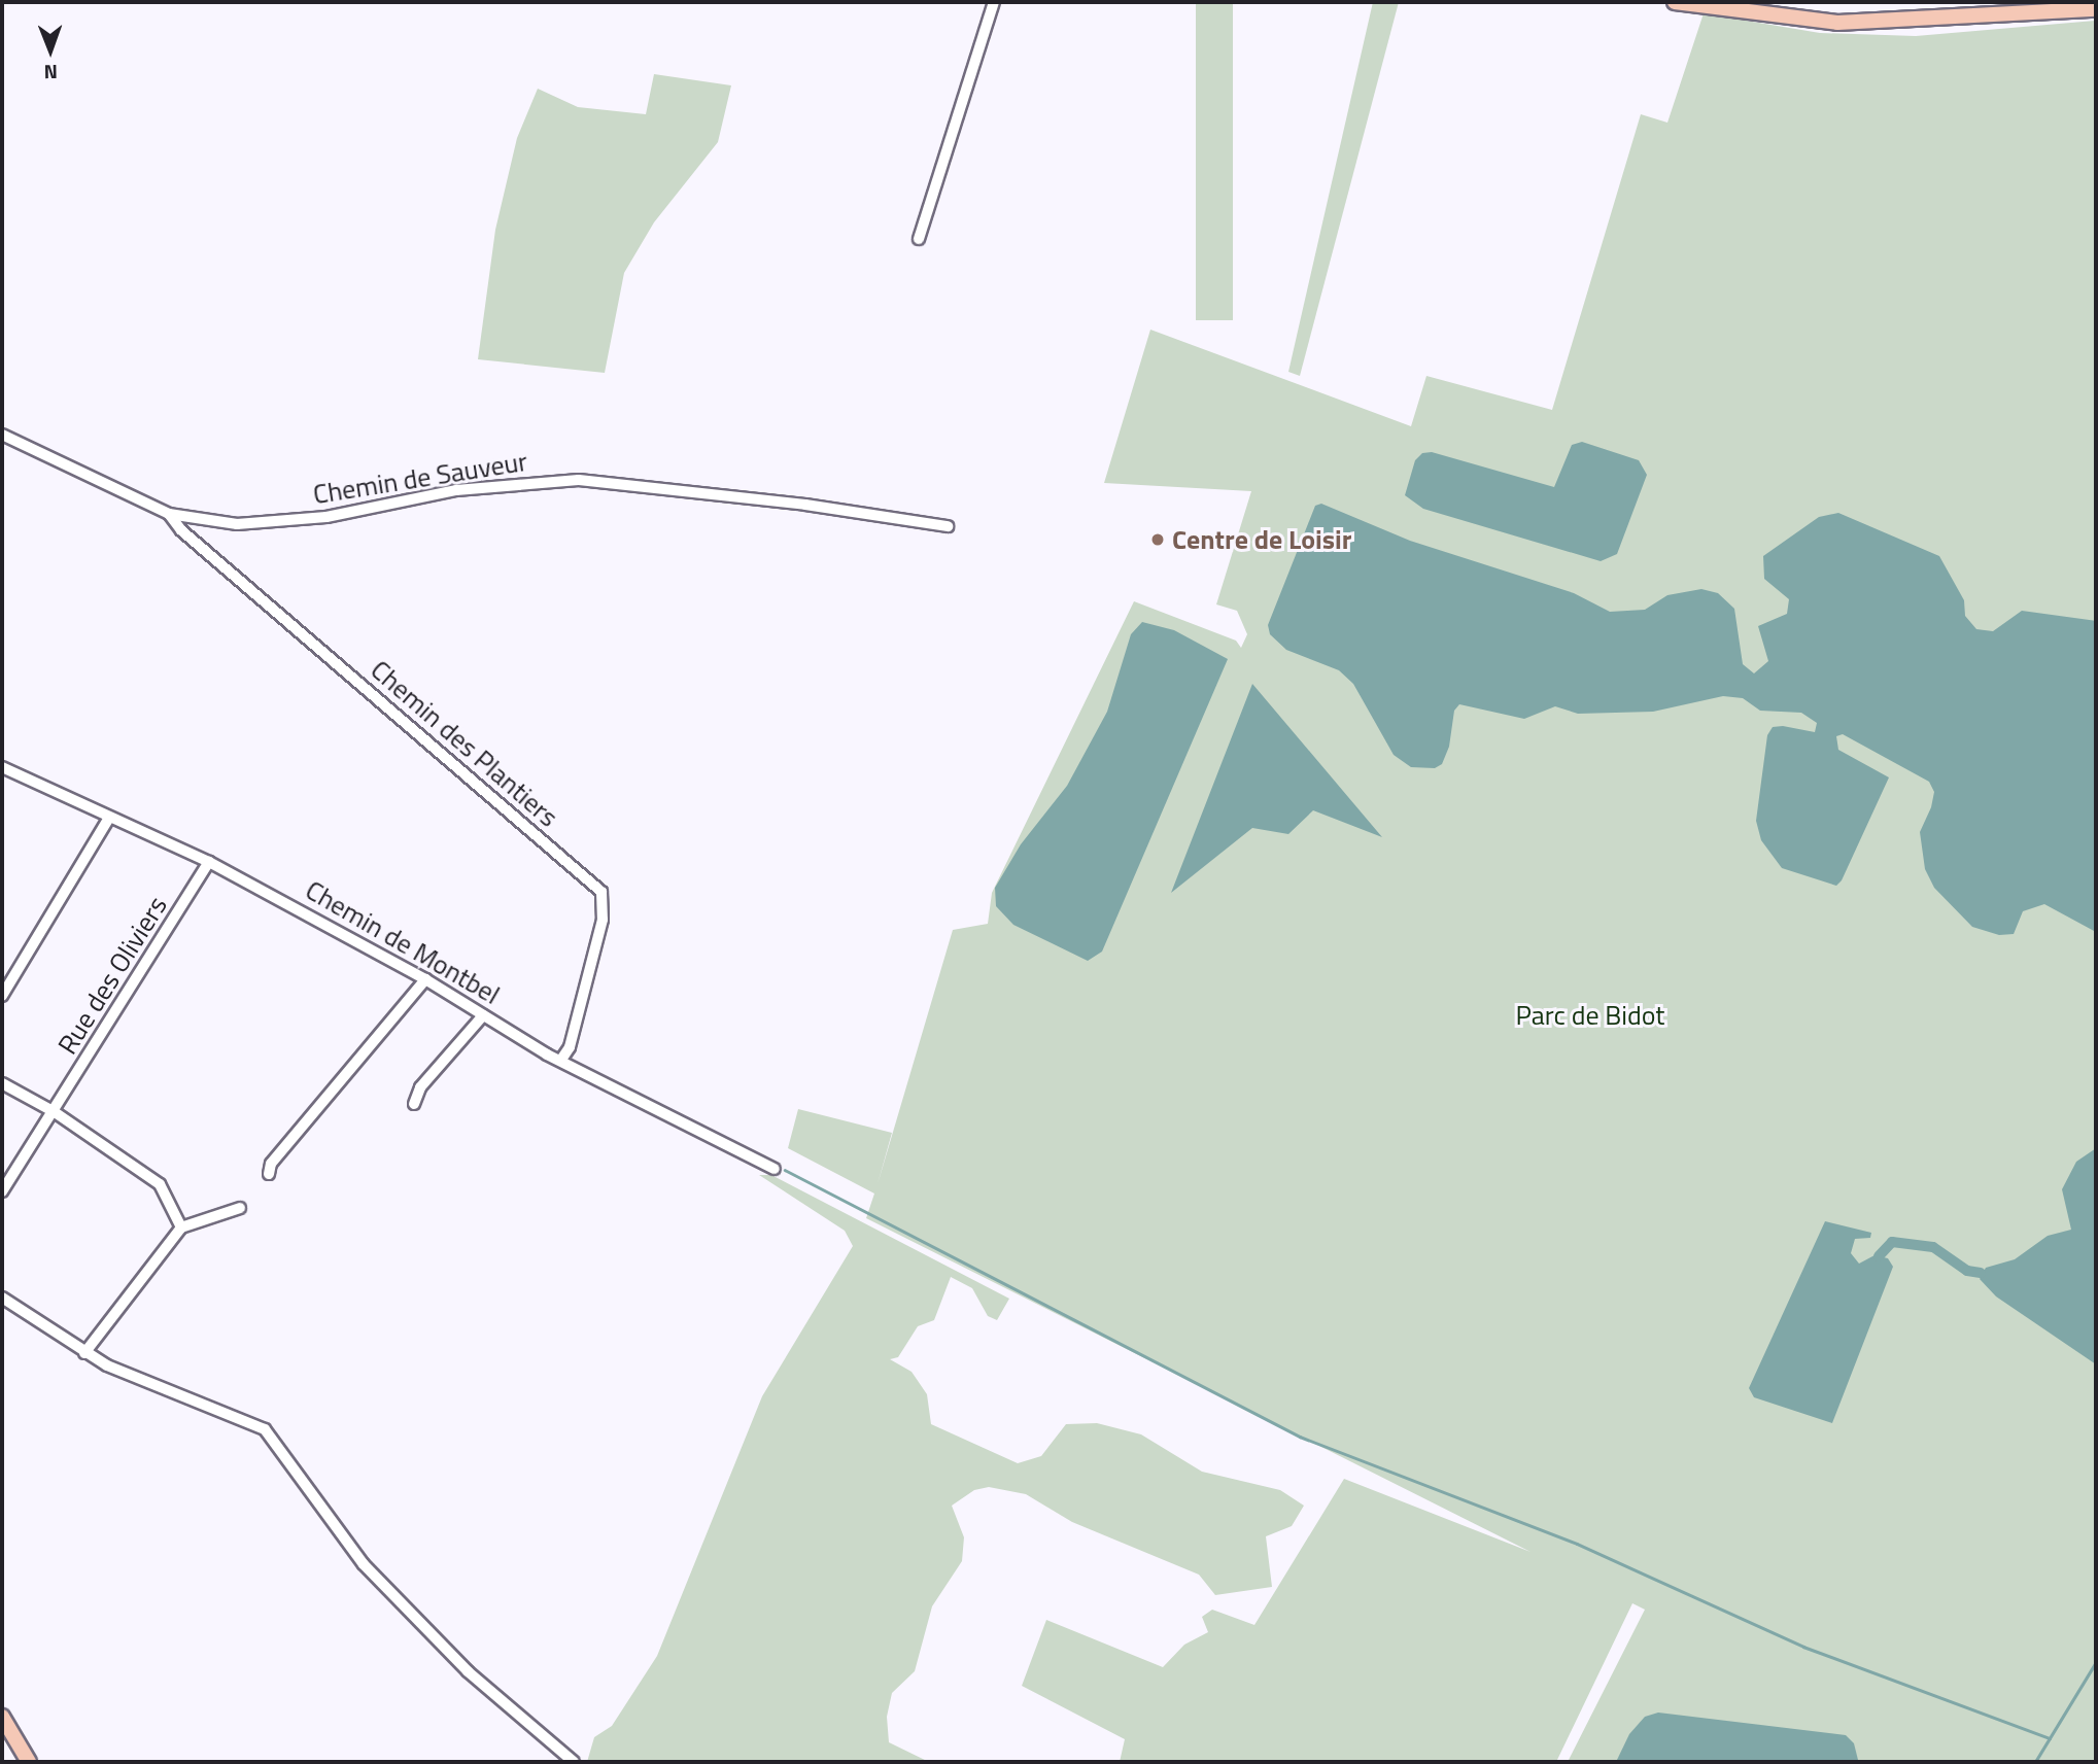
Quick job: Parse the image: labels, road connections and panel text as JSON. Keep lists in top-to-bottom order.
{
  "streets": {
    "street": [
      "Chemin de Sauveur",
      "Chemin des Plantiers",
      "Chemin de Montbel",
      "Rue des Oliviers"
    ]
  },
  "crossings": [
    ["Chemin de Sauveur", "Chemin des Plantiers"],
    ["Chemin des Plantiers", "Chemin de Montbel"],
    ["Chemin de Montbel", "Rue des Oliviers"]
  ],
  "parks": ["Parc de Bidot"],
  "places": ["Centre de Loisir"],
  "north": "bottom"
}
